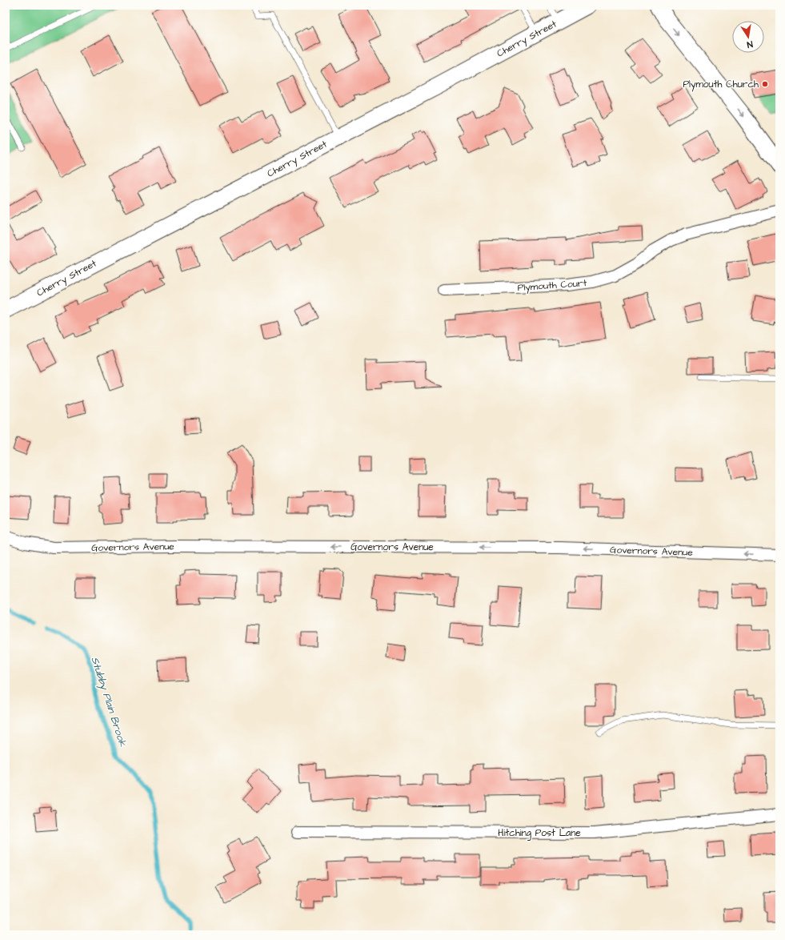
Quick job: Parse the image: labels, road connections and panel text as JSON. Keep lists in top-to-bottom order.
{
  "streets": {
    "main road": ["Cherry Street"],
    "street": ["Plymouth Court", "Governors Avenue", "Hitching Post Lane"]
  },
  "one_way": ["Governors Avenue"],
  "water": ["Stubby Plain Brook"],
  "places": ["Plymouth Church"],
  "north": "bottom"
}
